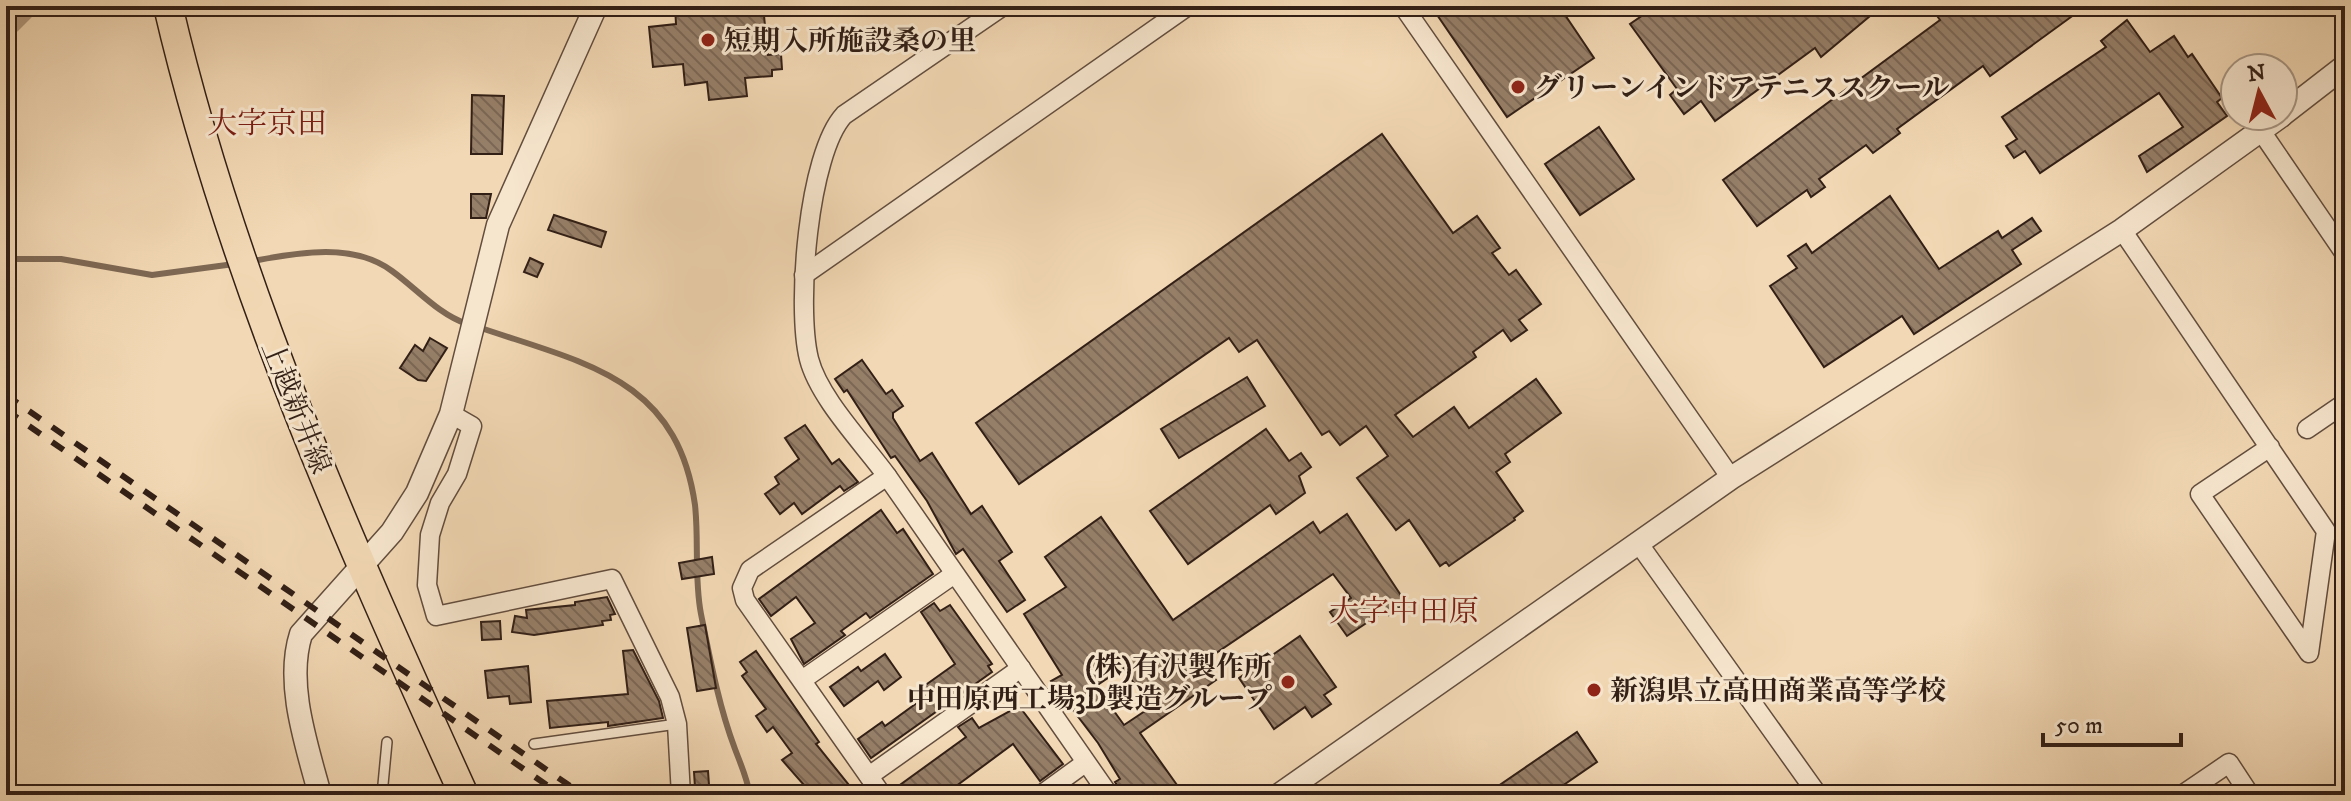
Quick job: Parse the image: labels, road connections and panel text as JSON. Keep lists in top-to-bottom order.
{
  "streets": {
    "main road": ["上越新井線"]
  },
  "districts": ["大字京田", "大字中田原"],
  "places": [
    "短期入所施設桑の里",
    "グリーンインドアテニススクール",
    "(株)有沢製作所 中田原西工場3D製造グループ",
    "新潟県立高田商業高等学校"
  ],
  "scale_bar": "50 m",
  "north": "top"
}
